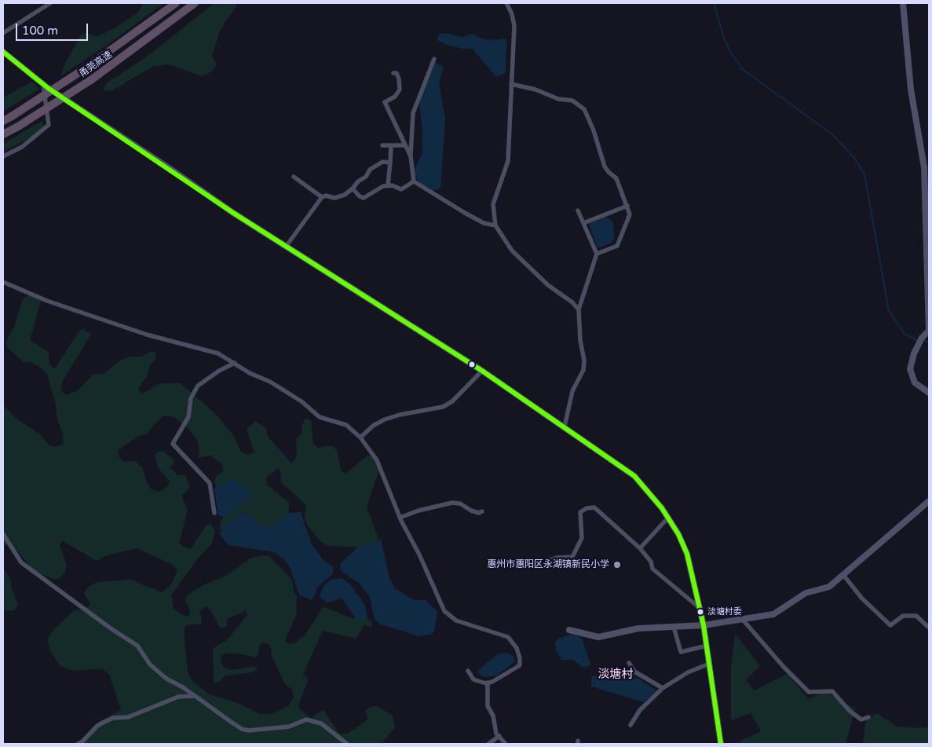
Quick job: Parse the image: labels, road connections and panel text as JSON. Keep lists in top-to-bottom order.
{
  "streets": {
    "highway": ["甬莞高速"]
  },
  "districts": ["淡塘村"],
  "places": ["惠州市惠阳区永湖镇新民小学", "淡塘村委"],
  "scale_bar": "100 m"
}
